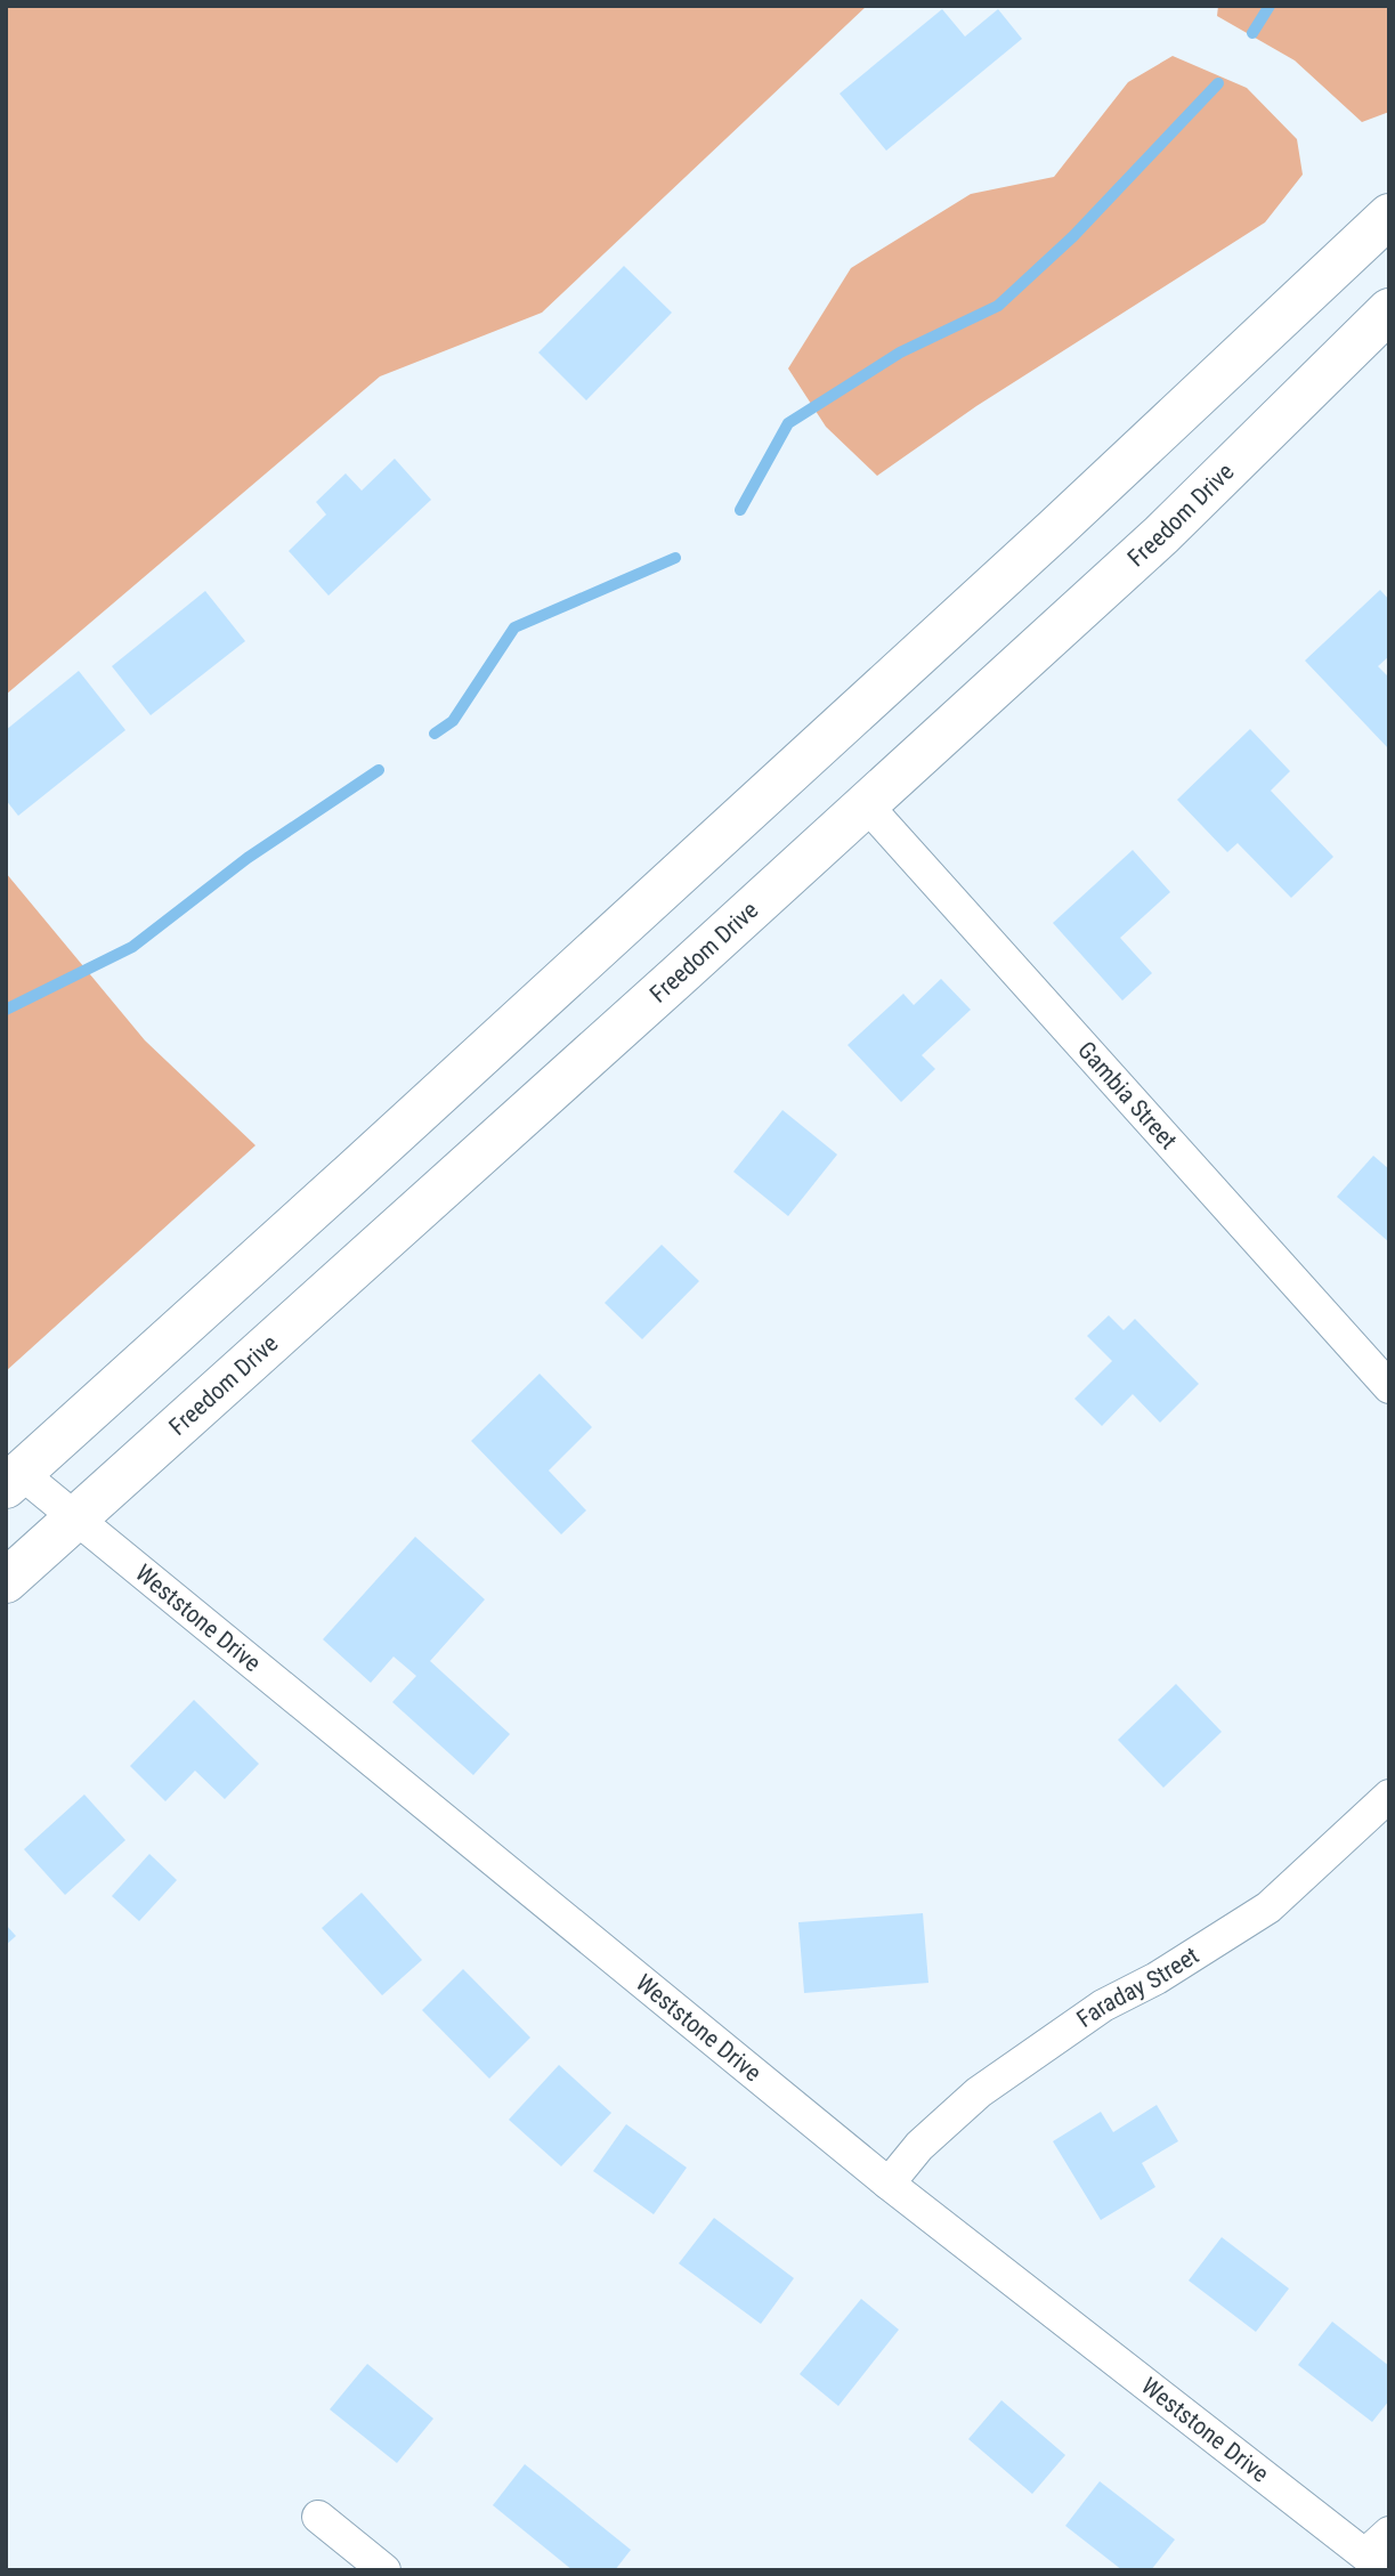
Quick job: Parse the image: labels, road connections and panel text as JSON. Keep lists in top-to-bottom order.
{
  "streets": {
    "main road": ["Freedom Drive"],
    "street": ["Gambia Street", "Weststone Drive", "Faraday Street"]
  },
  "crossings": [
    ["Freedom Drive", "Gambia Street"],
    ["Freedom Drive", "Weststone Drive"],
    ["Weststone Drive", "Faraday Street"]
  ]
}
